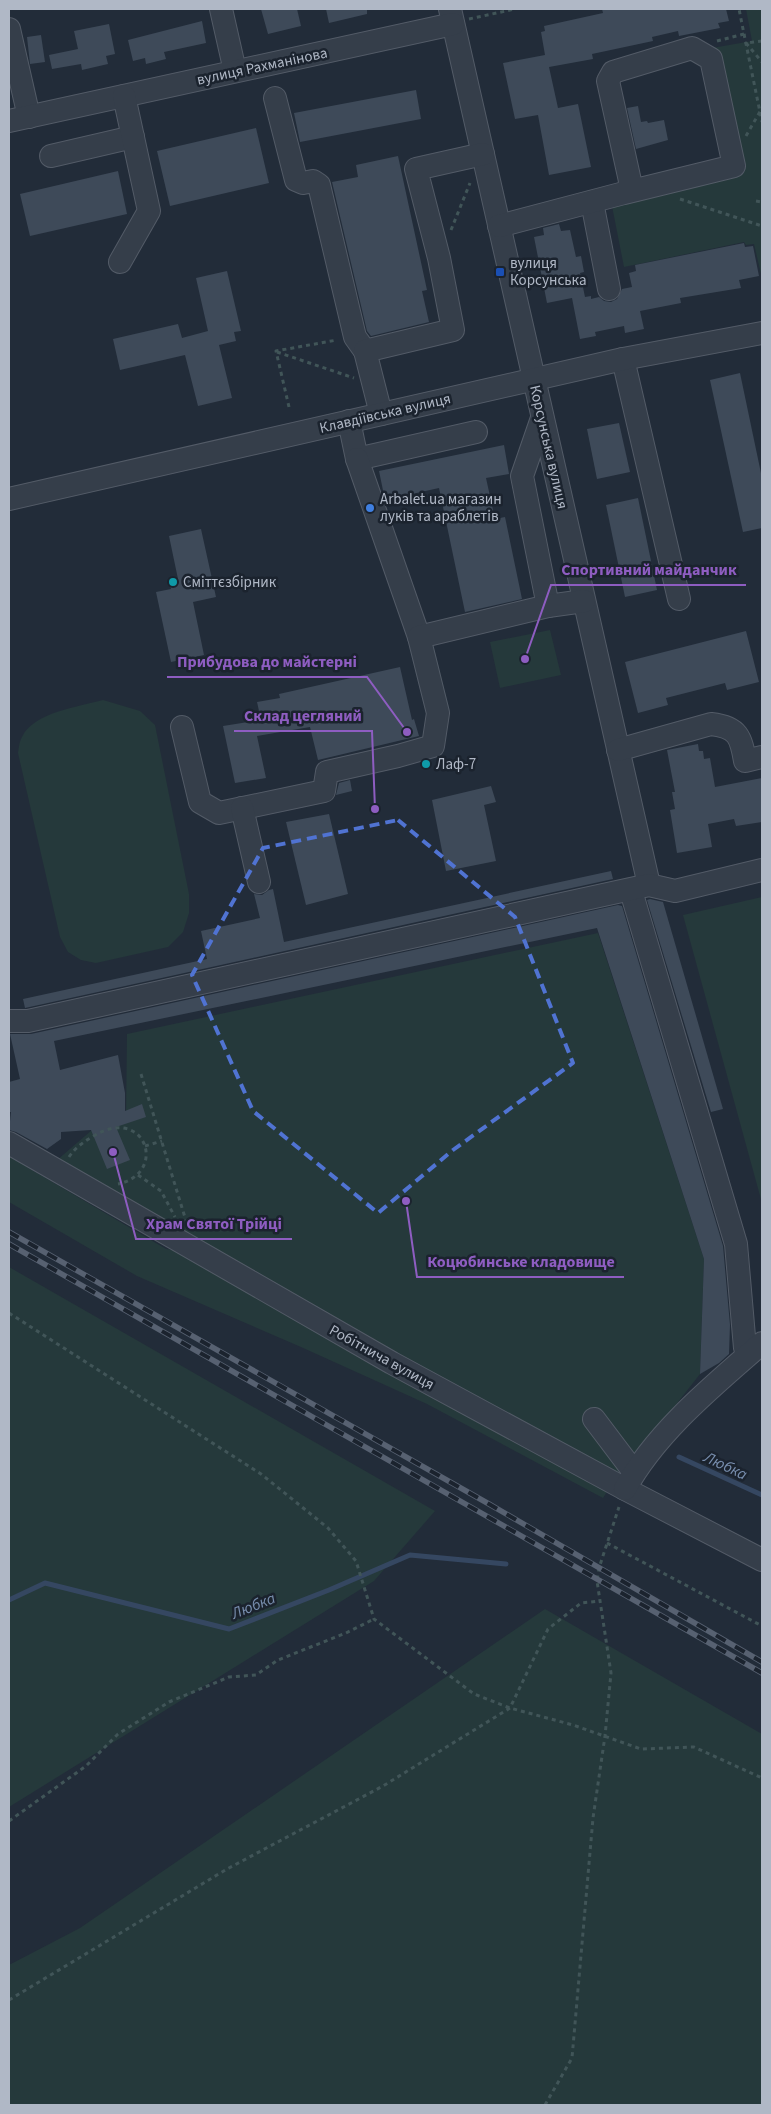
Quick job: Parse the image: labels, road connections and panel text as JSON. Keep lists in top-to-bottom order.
{
  "streets": {
    "street": [
      "вулиця Рахманінова",
      "Клавдіївська вулиця",
      "Корсунська вулиця",
      "Робітнича вулиця"
    ]
  },
  "crossings": [
    ["вулиця Рахманінова", "Корсунська вулиця"],
    ["Клавдіївська вулиця", "Корсунська вулиця"]
  ],
  "water": ["Любка"],
  "places": {
    "transit": ["вулиця Корсунська"],
    "other": [
      "Arbalet.ua магазин луків та араблетів",
      "Сміттєзбірник",
      "Спортивний майданчик",
      "Прибудова до майстерні",
      "Лаф-7",
      "Склад цегляний",
      "Храм Святої Трійці",
      "Коцюбинське кладовище"
    ]
  }
}
